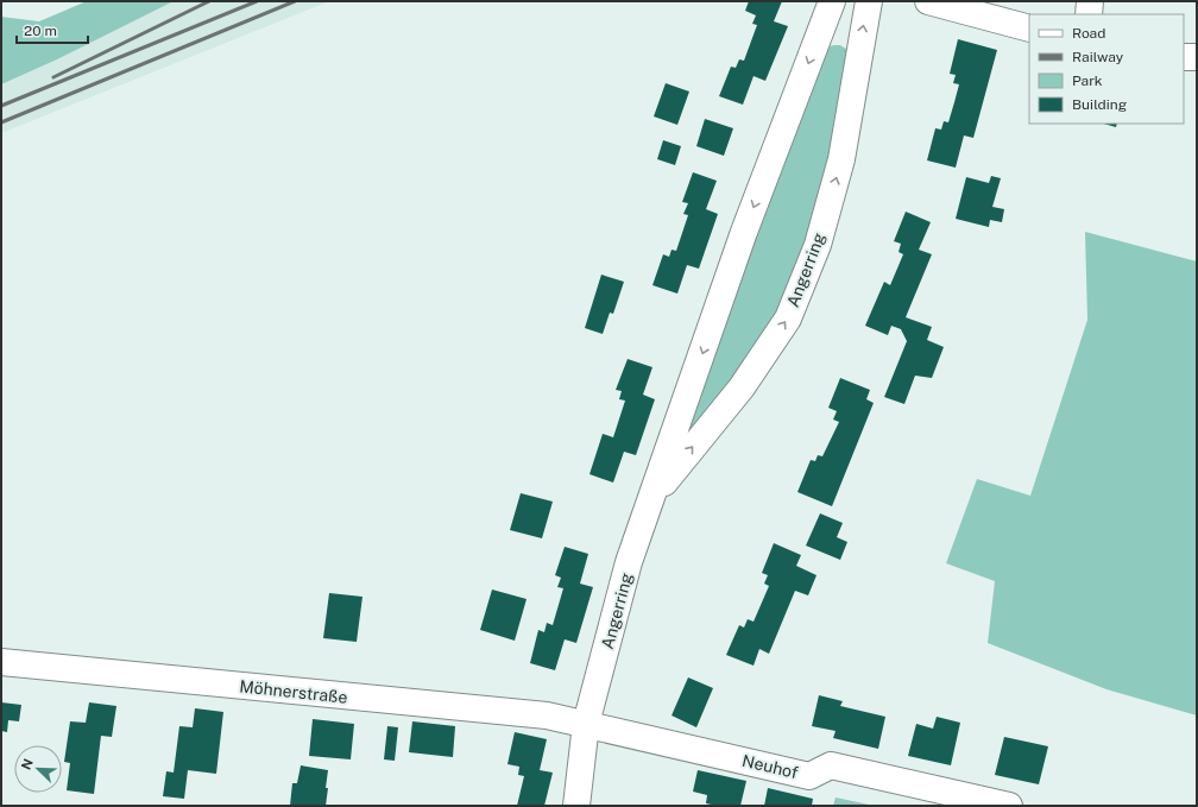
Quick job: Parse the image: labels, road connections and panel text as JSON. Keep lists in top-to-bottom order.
{
  "streets": {
    "street": ["Angerring", "Möhnerstraße", "Neuhof"]
  },
  "crossings": [
    ["Angerring", "Möhnerstraße"],
    ["Angerring", "Neuhof"],
    ["Möhnerstraße", "Neuhof"]
  ],
  "legend": [
    "Road",
    "Railway",
    "Park",
    "Building"
  ],
  "scale_bar": "20 m",
  "north": "top left"
}
